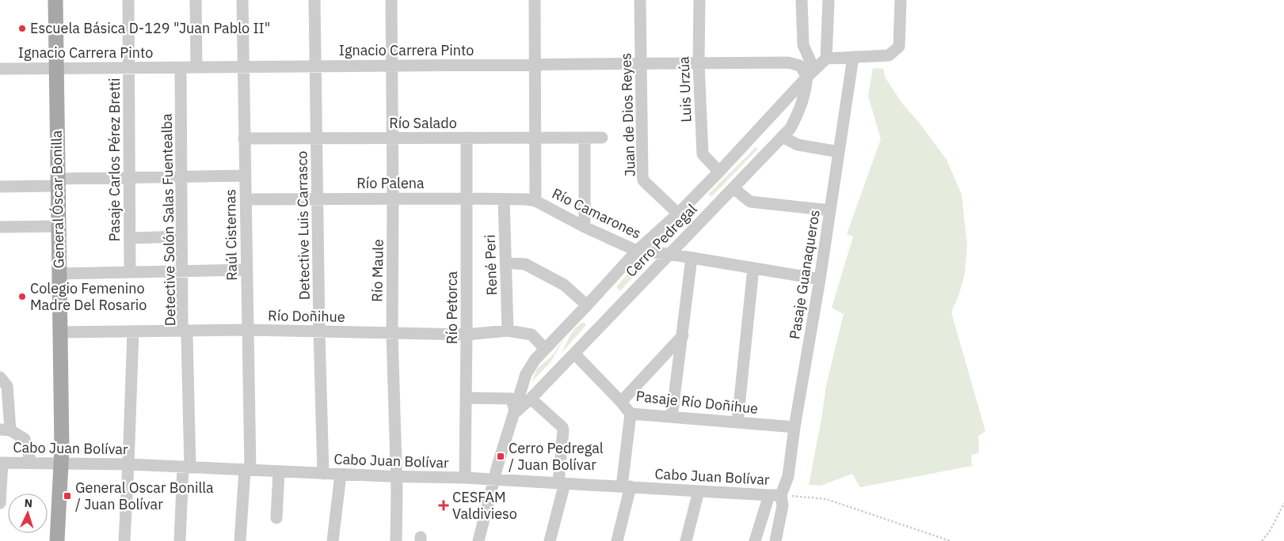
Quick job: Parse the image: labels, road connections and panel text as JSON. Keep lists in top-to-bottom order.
{
  "streets": {
    "main road": ["General Óscar Bonilla"],
    "street": [
      "Ignacio Carrera Pinto",
      "Luis Urzúa",
      "Juan de Dios Reyes",
      "Río Salado",
      "Pasaje Carlos Pérez Bretti",
      "Río Palena",
      "Río Camarones",
      "Detective Solón Salas Fuentealba",
      "Detective Luis Carrasco",
      "Raúl Cisternas",
      "Cerro Pedregal",
      "René Peri",
      "Río Maule",
      "Pasaje Guanaqueros",
      "Río Petorca",
      "Río Doñihue",
      "Pasaje Río Doñihue",
      "Cabo Juan Bolívar"
    ]
  },
  "crossings": [
    ["Ignacio Carrera Pinto", "Luis Urzúa"],
    ["Ignacio Carrera Pinto", "Juan de Dios Reyes"],
    ["Ignacio Carrera Pinto", "Pasaje Carlos Pérez Bretti"],
    ["Ignacio Carrera Pinto", "General Óscar Bonilla"],
    ["Ignacio Carrera Pinto", "Río Camarones"],
    ["Ignacio Carrera Pinto", "Detective Solón Salas Fuentealba"],
    ["Ignacio Carrera Pinto", "Detective Luis Carrasco"],
    ["Ignacio Carrera Pinto", "Raúl Cisternas"],
    ["Ignacio Carrera Pinto", "Cerro Pedregal"],
    ["Ignacio Carrera Pinto", "Río Maule"],
    ["Luis Urzúa", "Cerro Pedregal"],
    ["Juan de Dios Reyes", "Cerro Pedregal"],
    ["Río Salado", "Río Camarones"],
    ["Río Salado", "Detective Luis Carrasco"],
    ["Río Salado", "Raúl Cisternas"],
    ["Río Salado", "Río Maule"],
    ["Río Salado", "Río Petorca"],
    ["Río Palena", "Río Camarones"],
    ["Río Palena", "Detective Luis Carrasco"],
    ["Río Palena", "Raúl Cisternas"],
    ["Río Palena", "René Peri"],
    ["Río Palena", "Río Maule"],
    ["Río Palena", "Río Petorca"],
    ["General Óscar Bonilla", "Río Doñihue"],
    ["General Óscar Bonilla", "Cabo Juan Bolívar"],
    ["Río Camarones", "Cerro Pedregal"],
    ["Río Camarones", "Pasaje Guanaqueros"],
    ["Detective Solón Salas Fuentealba", "Río Doñihue"],
    ["Detective Solón Salas Fuentealba", "Cabo Juan Bolívar"],
    ["Detective Luis Carrasco", "Río Doñihue"],
    ["Detective Luis Carrasco", "Cabo Juan Bolívar"],
    ["Raúl Cisternas", "Río Doñihue"],
    ["Raúl Cisternas", "Cabo Juan Bolívar"],
    ["Cerro Pedregal", "Río Doñihue"],
    ["Cerro Pedregal", "Pasaje Río Doñihue"],
    ["Cerro Pedregal", "Cabo Juan Bolívar"],
    ["René Peri", "Río Doñihue"],
    ["Río Maule", "Río Doñihue"],
    ["Río Maule", "Cabo Juan Bolívar"],
    ["Pasaje Guanaqueros", "Pasaje Río Doñihue"],
    ["Pasaje Guanaqueros", "Cabo Juan Bolívar"],
    ["Río Petorca", "Río Doñihue"],
    ["Río Petorca", "Cabo Juan Bolívar"]
  ],
  "places": {
    "other": ["Escuela Básica D-129 \"Juan Pablo II\"", "Colegio Femenino Madre Del Rosario"],
    "transit": ["Cerro Pedregal / Juan Bolívar", "General Oscar Bonilla / Juan Bolívar"],
    "health": ["CESFAM Valdivieso"]
  },
  "north": "top"
}
